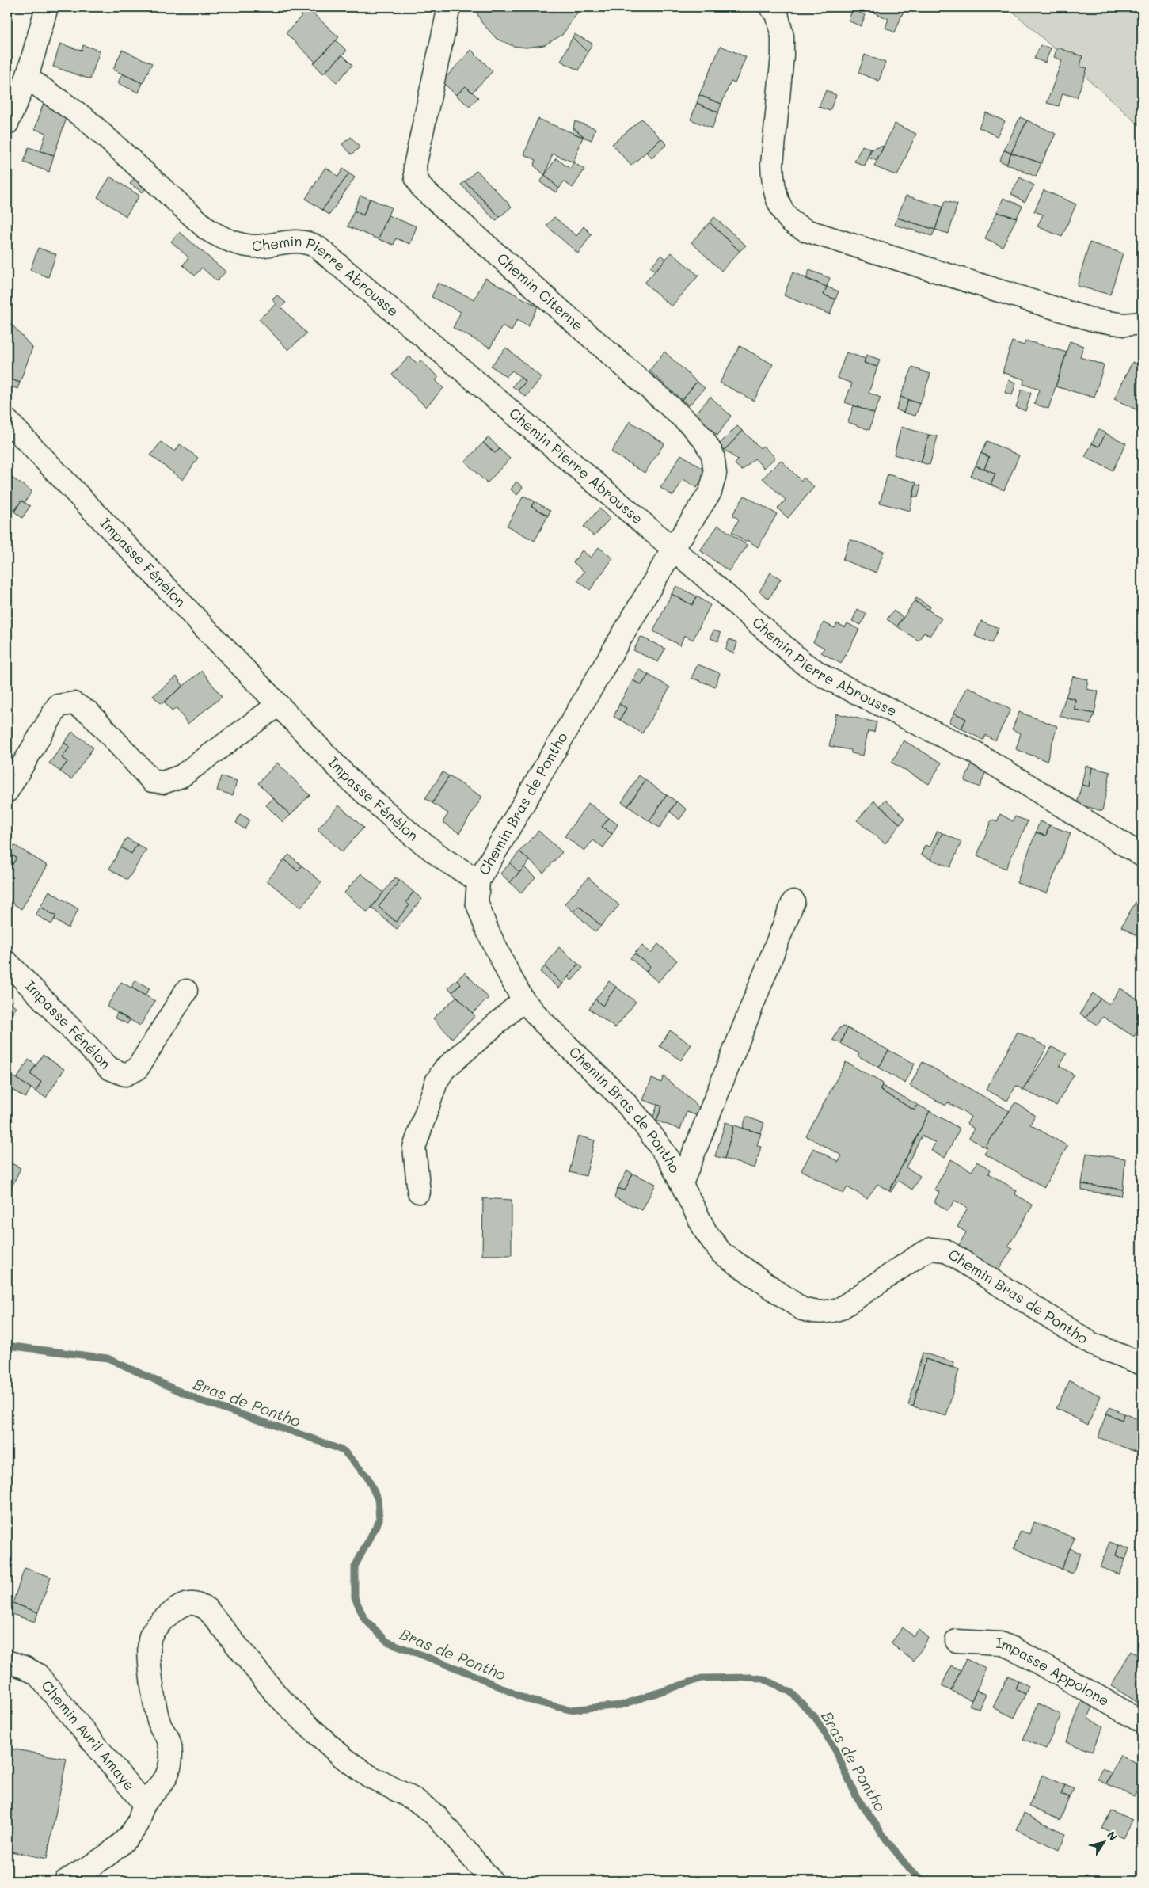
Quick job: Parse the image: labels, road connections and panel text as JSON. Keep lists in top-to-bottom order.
{
  "streets": {
    "street": [
      "Chemin Pierre Abrousse",
      "Chemin Citerne",
      "Impasse Fénélon",
      "Chemin Bras de Pontho",
      "Impasse Appolone",
      "Chemin Avril Amaye"
    ]
  },
  "crossings": [
    ["Chemin Pierre Abrousse", "Chemin Citerne"],
    ["Chemin Pierre Abrousse", "Chemin Bras de Pontho"],
    ["Chemin Citerne", "Chemin Bras de Pontho"],
    ["Impasse Fénélon", "Chemin Bras de Pontho"]
  ],
  "water": ["Bras de Pontho"],
  "north": "top right"
}
